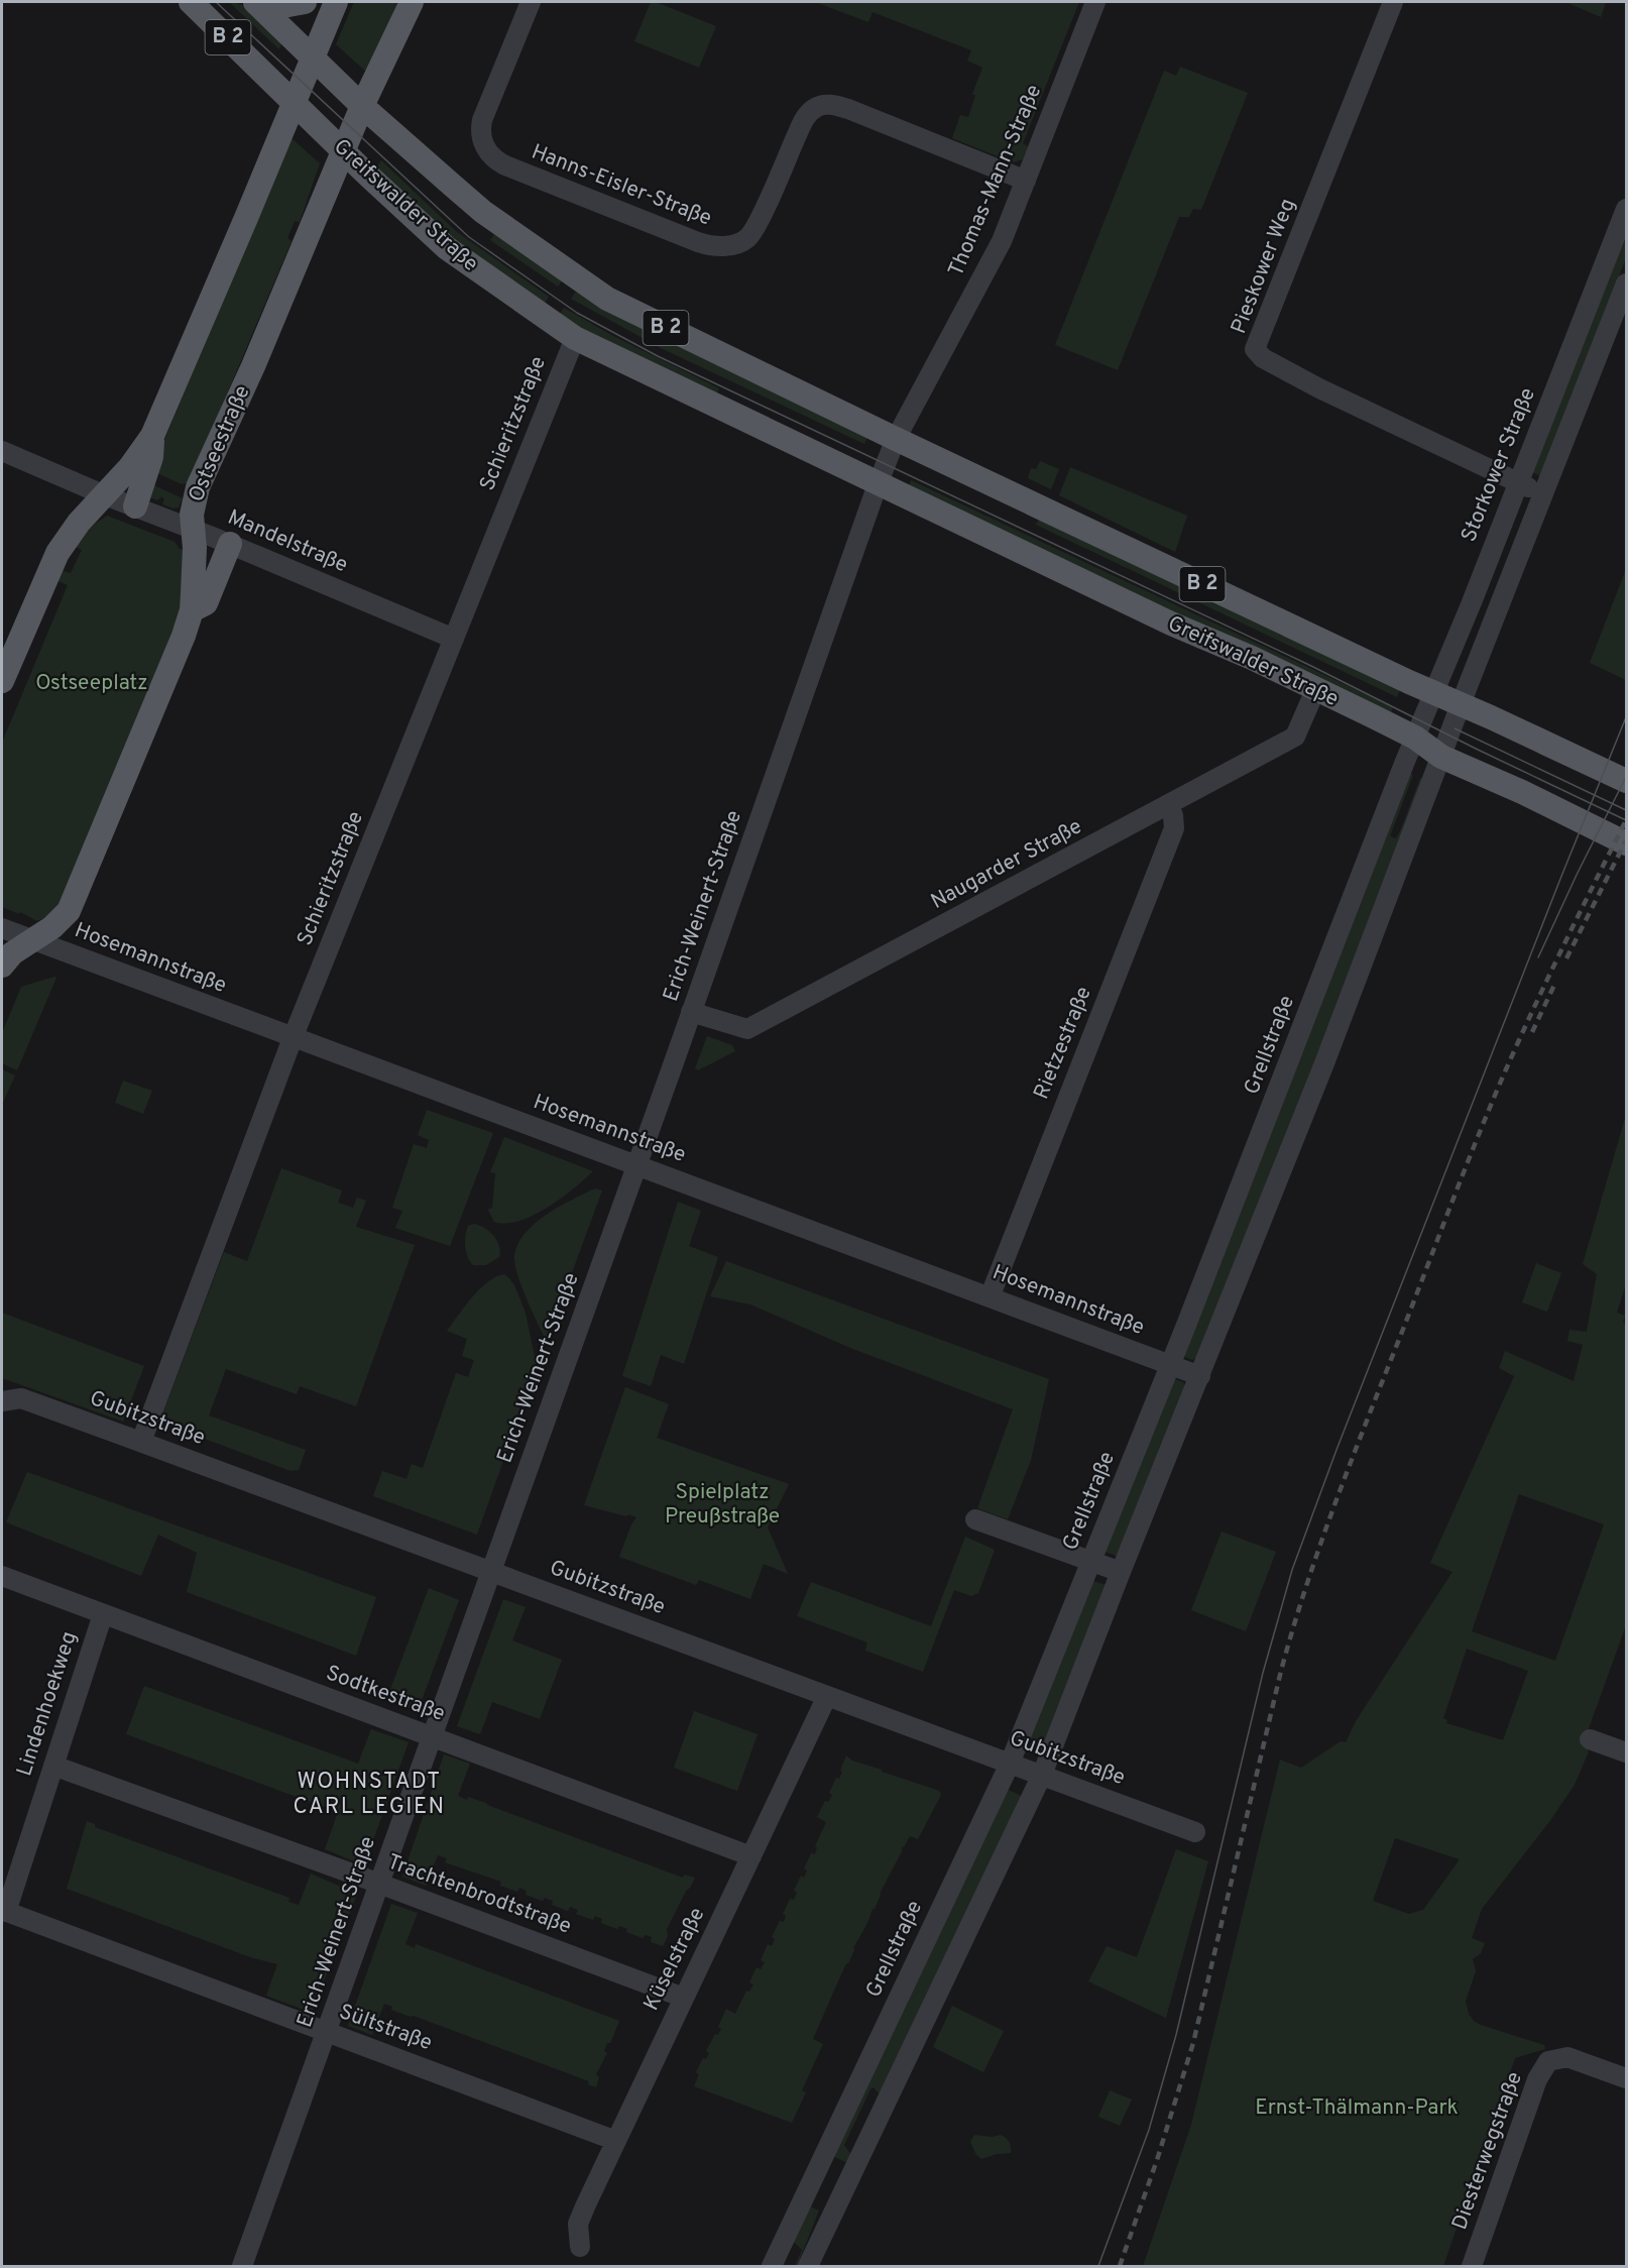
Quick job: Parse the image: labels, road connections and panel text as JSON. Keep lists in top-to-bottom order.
{
  "streets": {
    "main road": ["B 2", "Greifswalder Straße", "Ostseestraße"],
    "street": [
      "Thomas-Mann-Straße",
      "Hanns-Eisler-Straße",
      "Pieskower Weg",
      "Schieritzstraße",
      "Storkower Straße",
      "Mandelstraße",
      "Naugarder Straße",
      "Erich-Weinert-Straße",
      "Hosemannstraße",
      "Rietzestraße",
      "Grellstraße",
      "Gubitzstraße",
      "Sodtkestraße",
      "Lindenhoekweg",
      "Trachtenbrodtstraße",
      "Küselstraße",
      "Sültstraße",
      "Diesterwegstraße"
    ]
  },
  "crossings": [
    ["B 2", "Thomas-Mann-Straße"],
    ["B 2", "Ostseestraße"],
    ["B 2", "Storkower Straße"],
    ["Thomas-Mann-Straße", "Hanns-Eisler-Straße"],
    ["Greifswalder Straße", "Schieritzstraße"],
    ["Greifswalder Straße", "Ostseestraße"],
    ["Greifswalder Straße", "Storkower Straße"],
    ["Greifswalder Straße", "Naugarder Straße"],
    ["Greifswalder Straße", "Erich-Weinert-Straße"],
    ["Greifswalder Straße", "Grellstraße"],
    ["Pieskower Weg", "Storkower Straße"],
    ["Schieritzstraße", "Mandelstraße"],
    ["Schieritzstraße", "Hosemannstraße"],
    ["Schieritzstraße", "Gubitzstraße"],
    ["Ostseestraße", "Mandelstraße"],
    ["Ostseestraße", "Hosemannstraße"],
    ["Storkower Straße", "Grellstraße"],
    ["Naugarder Straße", "Erich-Weinert-Straße"],
    ["Naugarder Straße", "Rietzestraße"],
    ["Erich-Weinert-Straße", "Hosemannstraße"],
    ["Erich-Weinert-Straße", "Gubitzstraße"],
    ["Erich-Weinert-Straße", "Sodtkestraße"],
    ["Erich-Weinert-Straße", "Trachtenbrodtstraße"],
    ["Erich-Weinert-Straße", "Sültstraße"],
    ["Hosemannstraße", "Rietzestraße"],
    ["Hosemannstraße", "Grellstraße"],
    ["Grellstraße", "Gubitzstraße"],
    ["Gubitzstraße", "Küselstraße"],
    ["Sodtkestraße", "Lindenhoekweg"],
    ["Sodtkestraße", "Küselstraße"],
    ["Lindenhoekweg", "Trachtenbrodtstraße"],
    ["Lindenhoekweg", "Sültstraße"],
    ["Trachtenbrodtstraße", "Küselstraße"],
    ["Küselstraße", "Sültstraße"]
  ],
  "districts": ["WOHNSTADT CARL LEGIEN"],
  "parks": ["Ostseeplatz", "Spielplatz Preußstraße", "Ernst-Thälmann-Park"]
}
